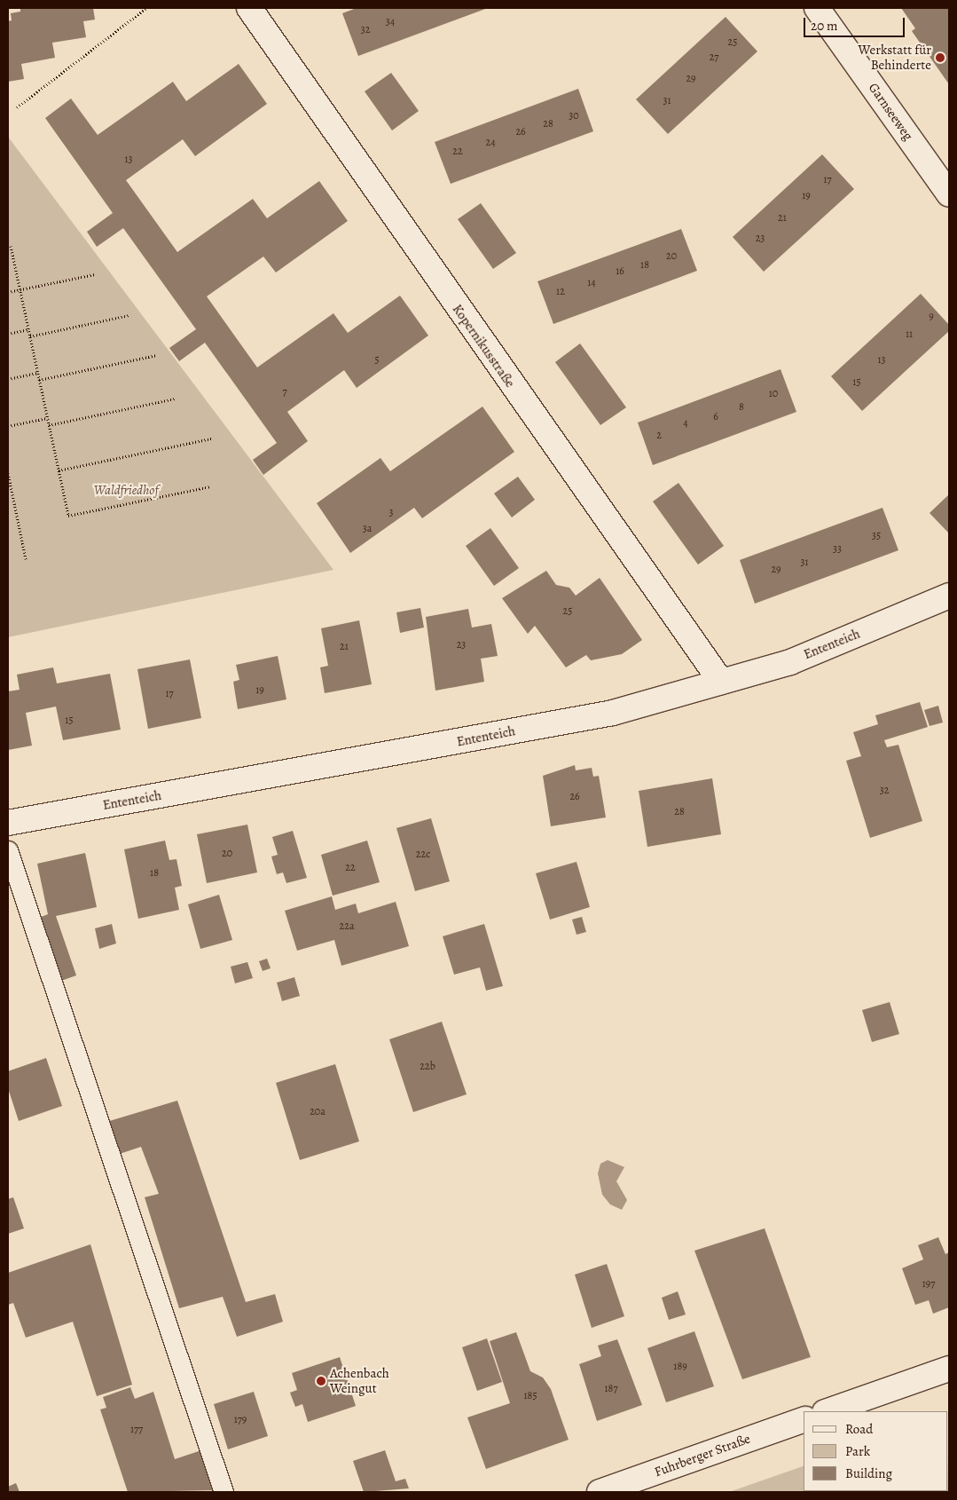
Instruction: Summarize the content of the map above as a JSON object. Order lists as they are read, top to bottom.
{
  "streets": {
    "street": [
      "Garnseeweg",
      "Kopernikusstraße",
      "Ententeich",
      "Fuhrberger Straße"
    ]
  },
  "crossings": [
    ["Kopernikusstraße", "Ententeich"]
  ],
  "parks": ["Waldfriedhof"],
  "places": ["Werkstatt für Behinderte", "Achenbach Weingut"],
  "house_numbers": [
    "34",
    "32",
    "25",
    "27",
    "29",
    "31",
    "30",
    "28",
    "26",
    "24",
    "22",
    "13",
    "17",
    "19",
    "21",
    "23",
    "20",
    "18",
    "16",
    "14",
    "12",
    "9",
    "11",
    "5",
    "13",
    "15",
    "7",
    "10",
    "8",
    "6",
    "4",
    "2",
    "3",
    "3a",
    "35",
    "33",
    "31",
    "29",
    "25",
    "23",
    "21",
    "19",
    "17",
    "15",
    "32",
    "26",
    "28",
    "20",
    "22c",
    "22",
    "18",
    "22a",
    "22b",
    "20a",
    "197",
    "189",
    "187",
    "185",
    "179",
    "177"
  ],
  "legend": ["Road", "Park", "Building"],
  "scale_bar": "20 m"
}
